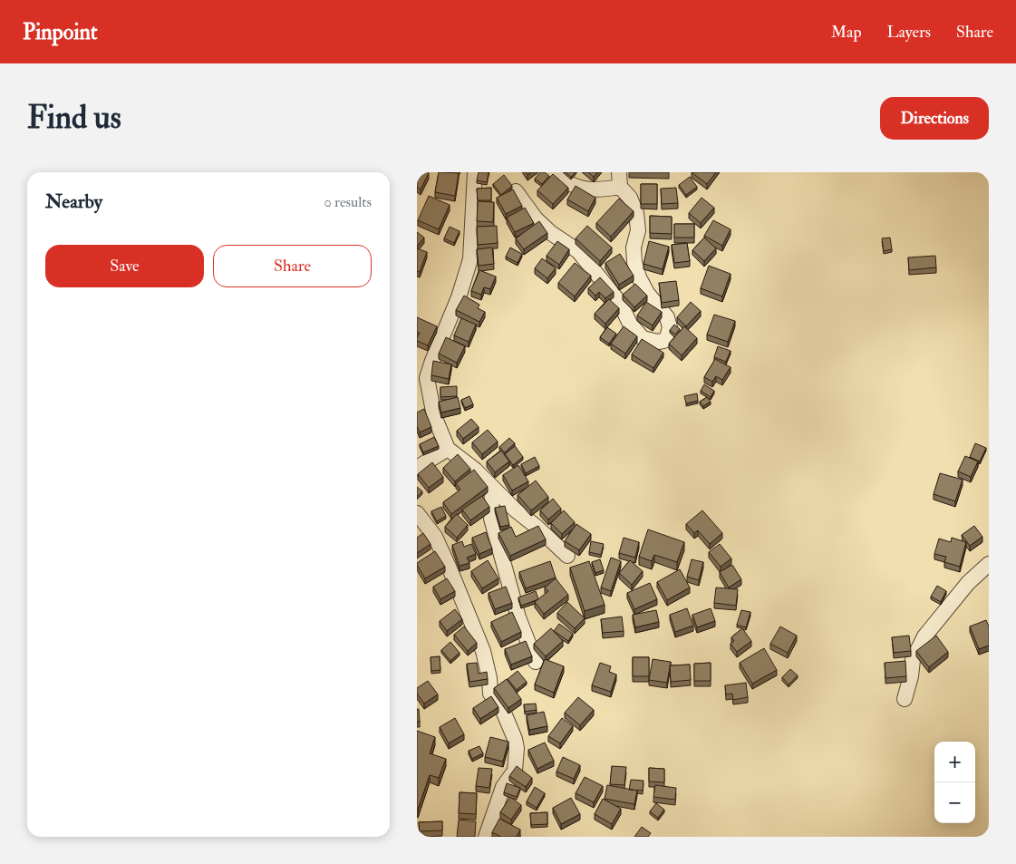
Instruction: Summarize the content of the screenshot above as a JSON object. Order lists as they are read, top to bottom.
{
  "page": {
    "header": "Pinpoint",
    "nav": ["Map", "Layers", "Share"],
    "buttons": [
      "Directions",
      ["Save", "Share"]
    ],
    "title": "Find us",
    "heading": ["Nearby", "0 results"],
    "map_buttons": ["+", "−"]
  }
}
